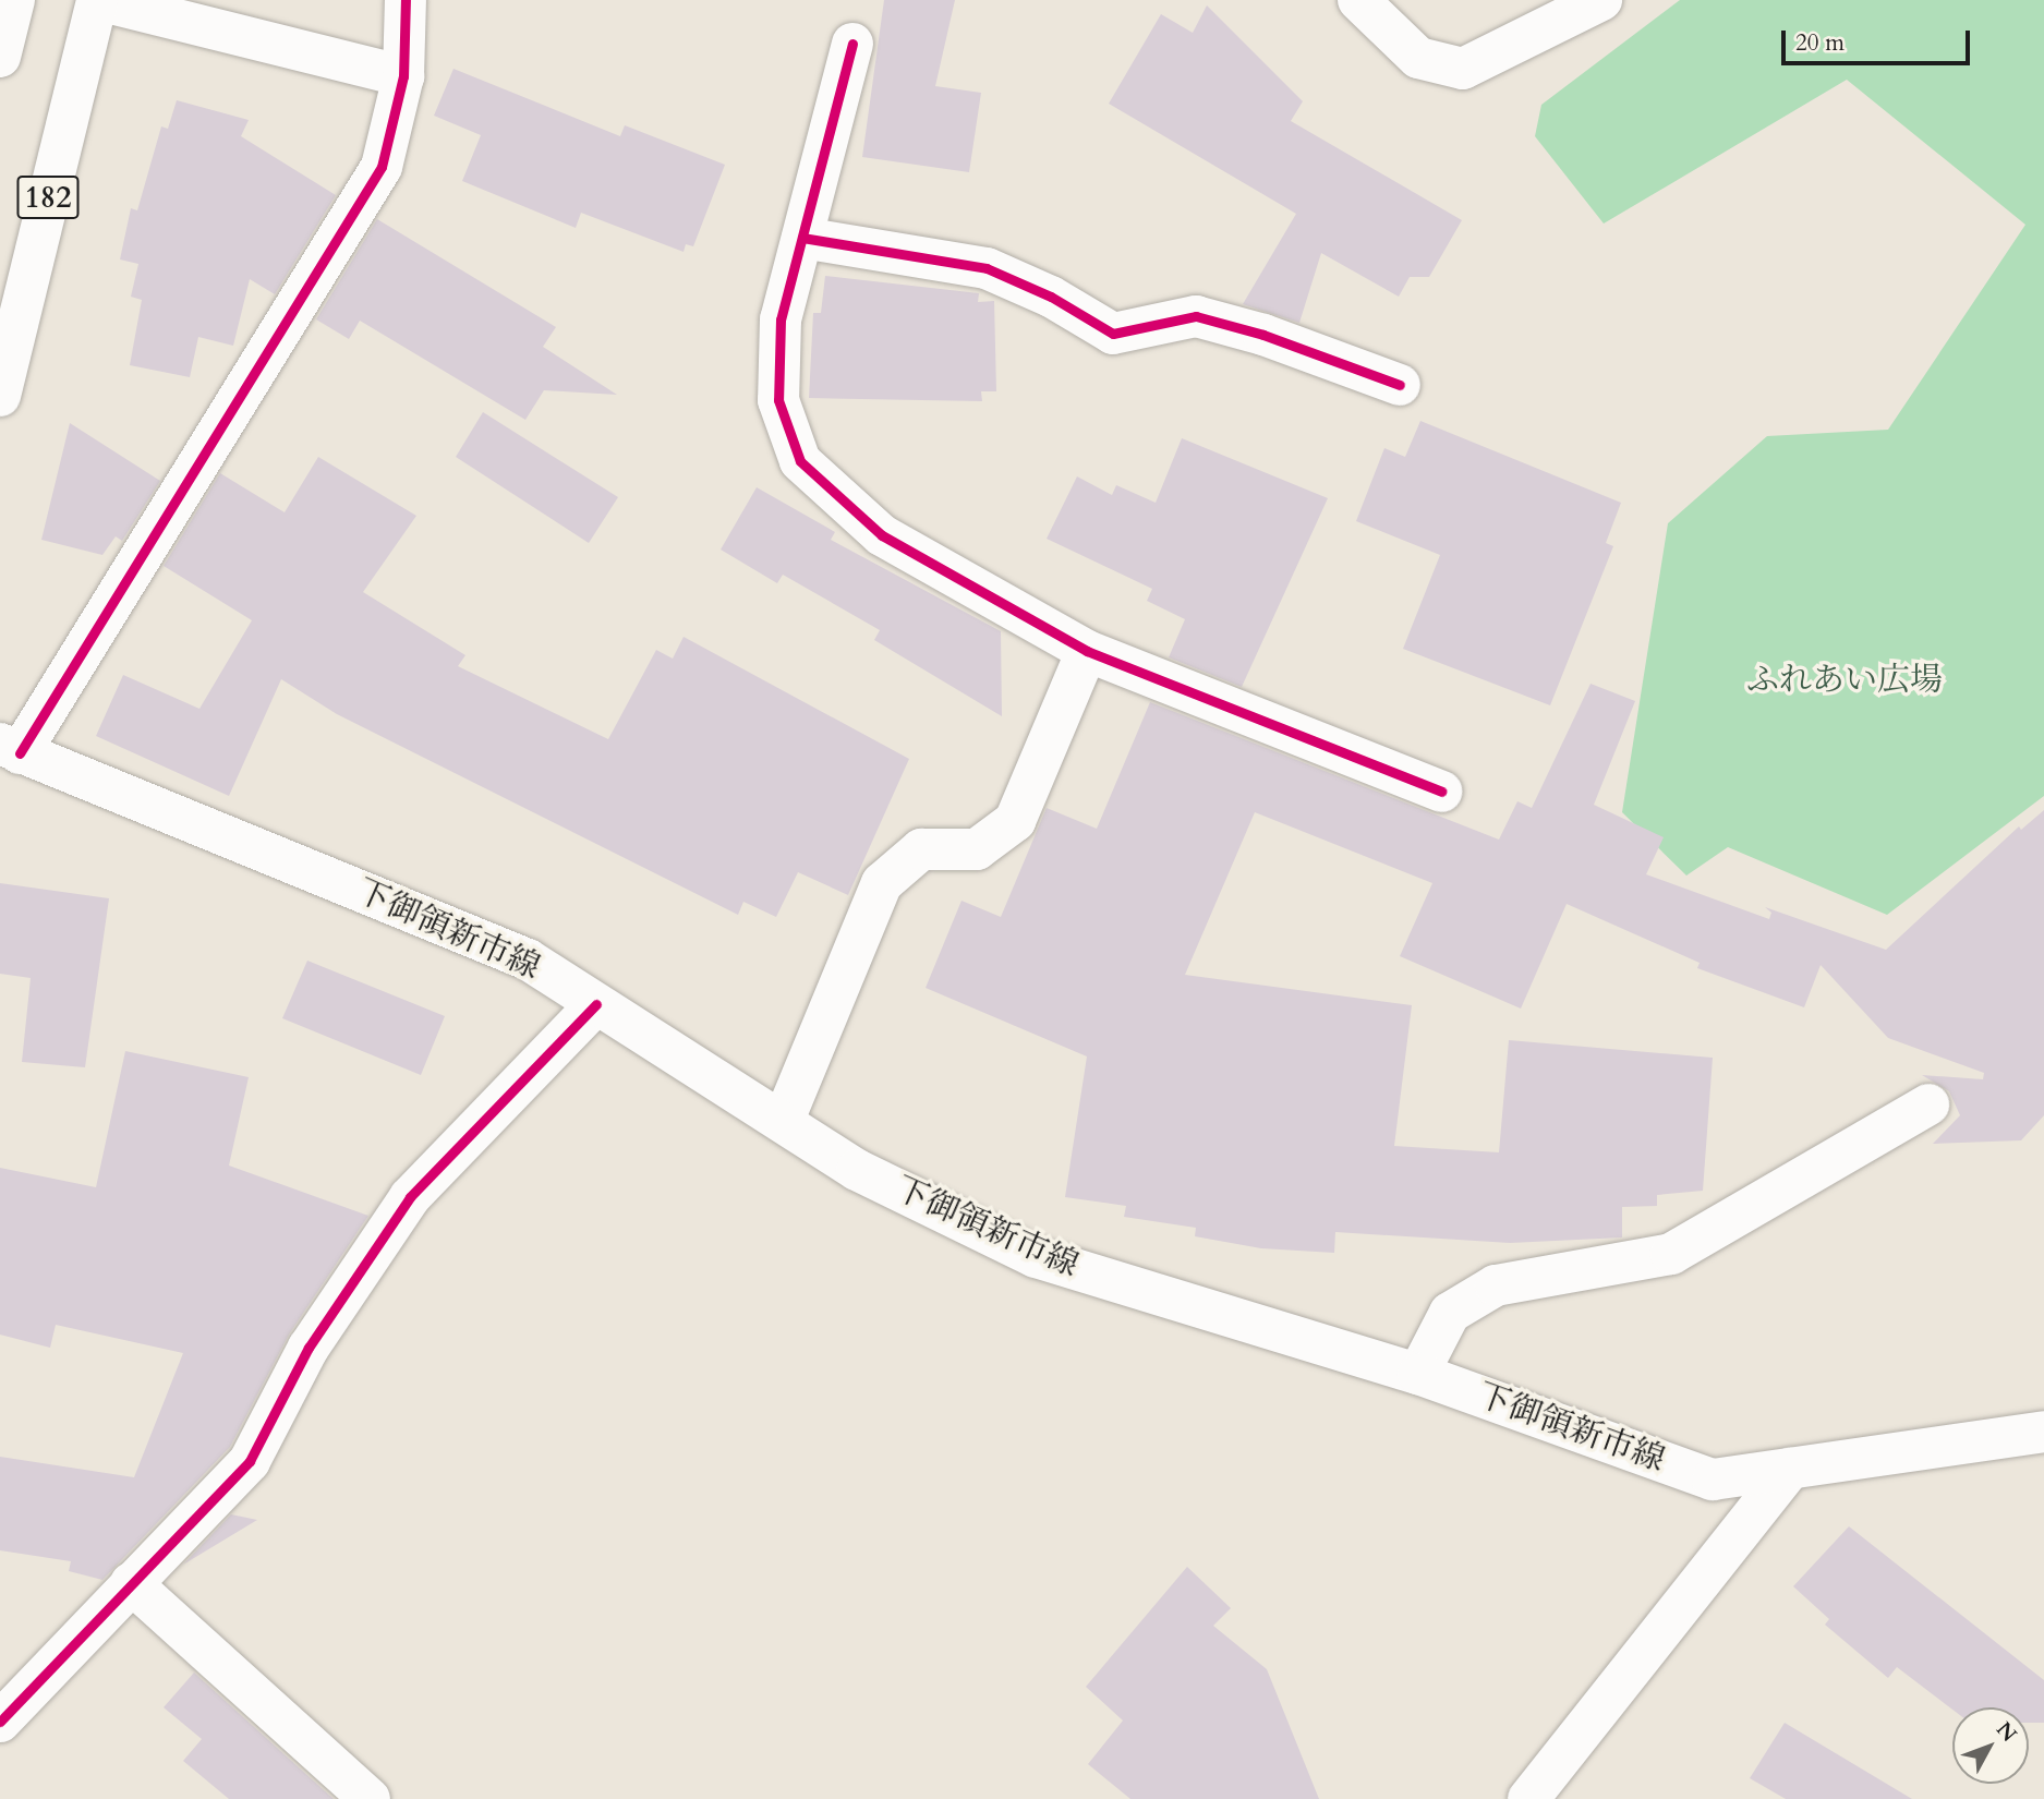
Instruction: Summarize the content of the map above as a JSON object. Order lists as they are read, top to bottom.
{
  "streets": {
    "main road": ["182", "下御領新市線"]
  },
  "parks": ["ふれあい広場"],
  "scale_bar": "20 m",
  "north": "top right"
}
